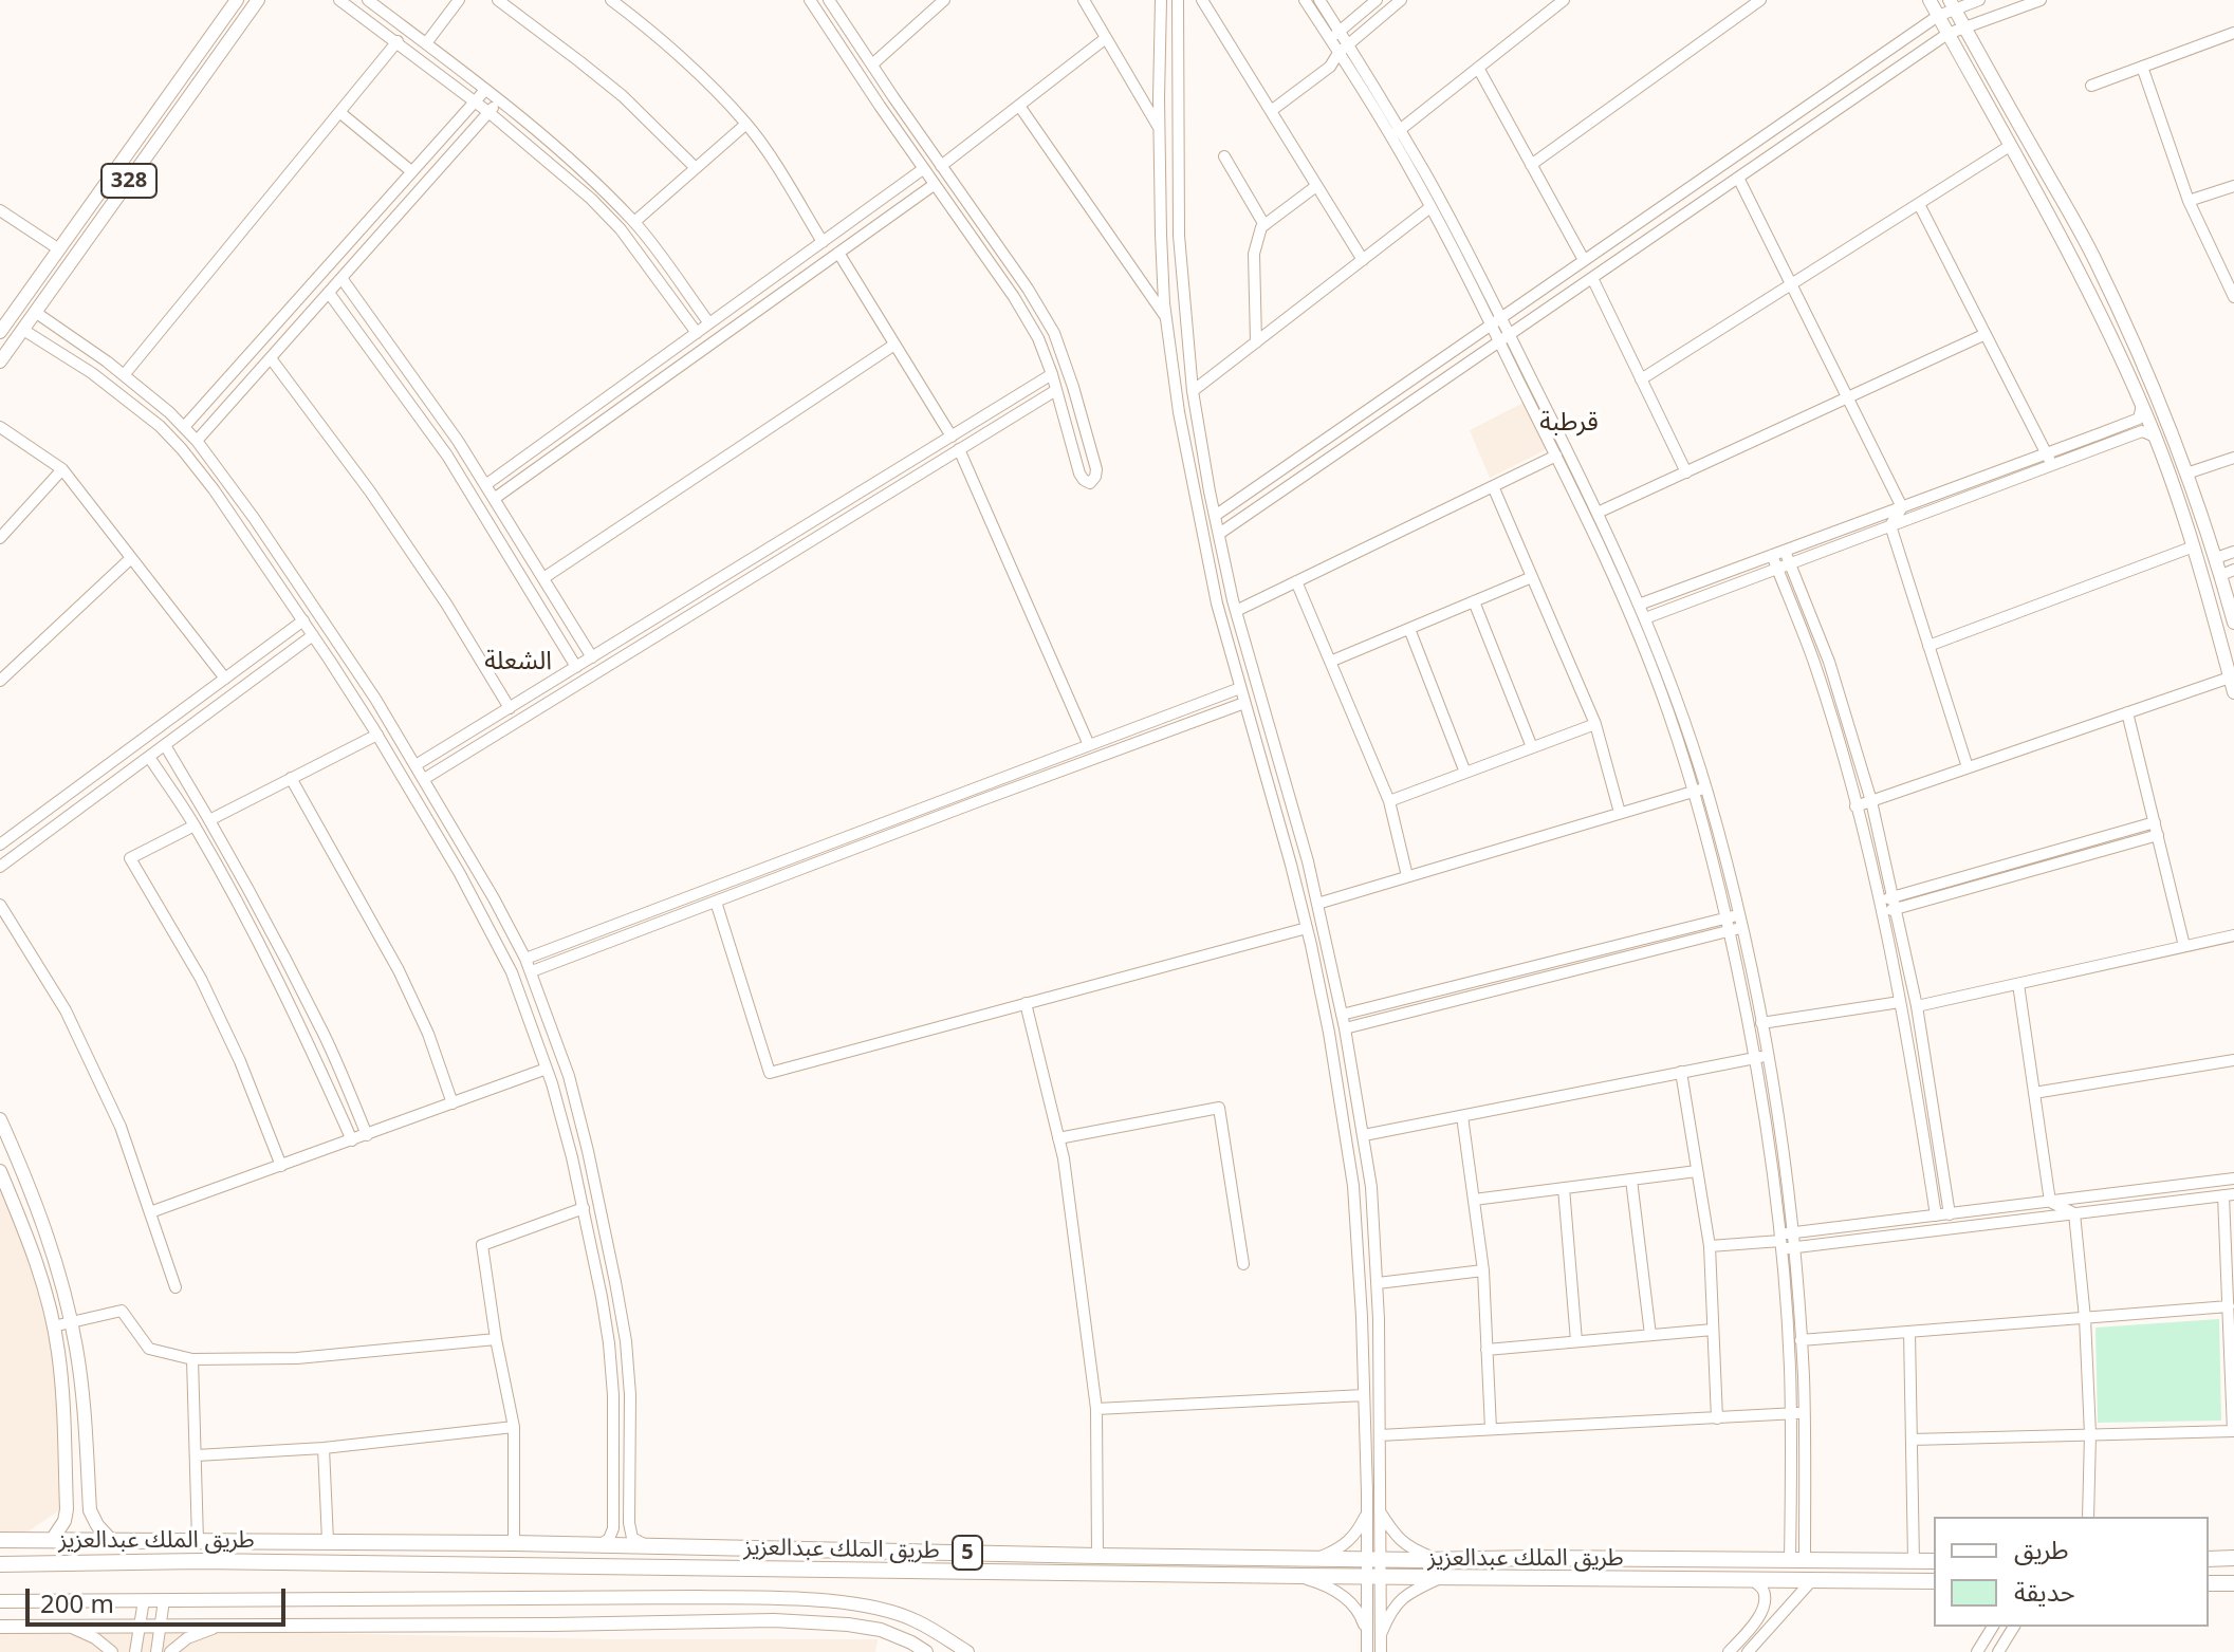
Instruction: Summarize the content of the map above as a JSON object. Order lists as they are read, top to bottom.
{
  "streets": {
    "highway": ["طريق الملك عبدالعزيز", "5"],
    "main road": ["328"]
  },
  "districts": ["قرطبة", "الشعلة"],
  "legend": ["طريق", "حديقة"],
  "scale_bar": "200 m"
}
